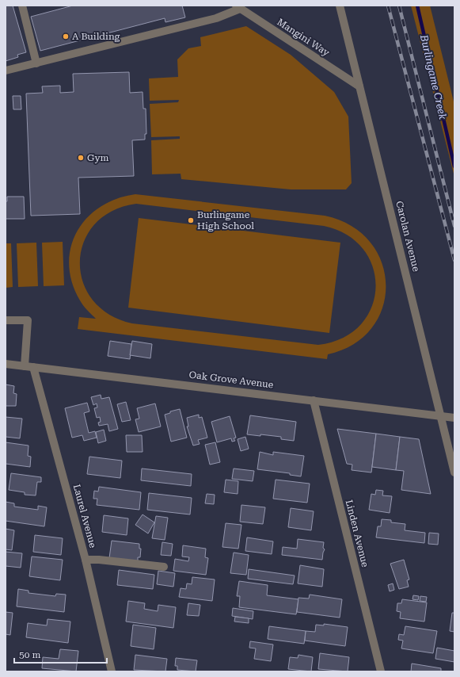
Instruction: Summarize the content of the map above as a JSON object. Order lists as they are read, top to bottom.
{
  "streets": {
    "street": [
      "Mangini Way",
      "Carolan Avenue",
      "Oak Grove Avenue",
      "Laurel Avenue",
      "Linden Avenue"
    ]
  },
  "crossings": [
    ["Mangini Way", "Carolan Avenue"],
    ["Carolan Avenue", "Oak Grove Avenue"],
    ["Oak Grove Avenue", "Laurel Avenue"],
    ["Oak Grove Avenue", "Linden Avenue"]
  ],
  "water": ["Burlingame Creek"],
  "places": ["A Building", "Gym", "Burlingame High School"],
  "scale_bar": "50 m"
}
